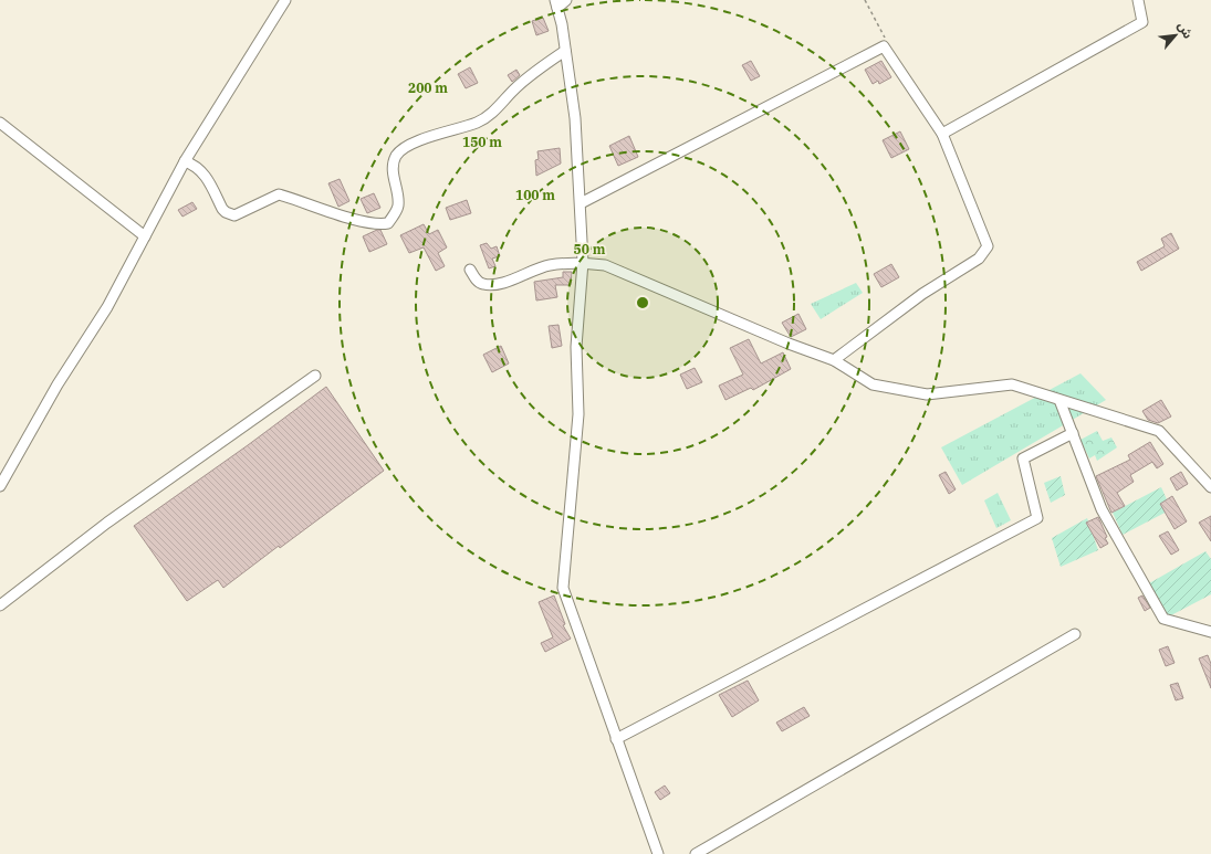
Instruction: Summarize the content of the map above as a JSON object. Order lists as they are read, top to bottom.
{
  "north": "top right",
  "rings": [
    "200 m",
    "150 m",
    "100 m",
    "50 m"
  ]
}
